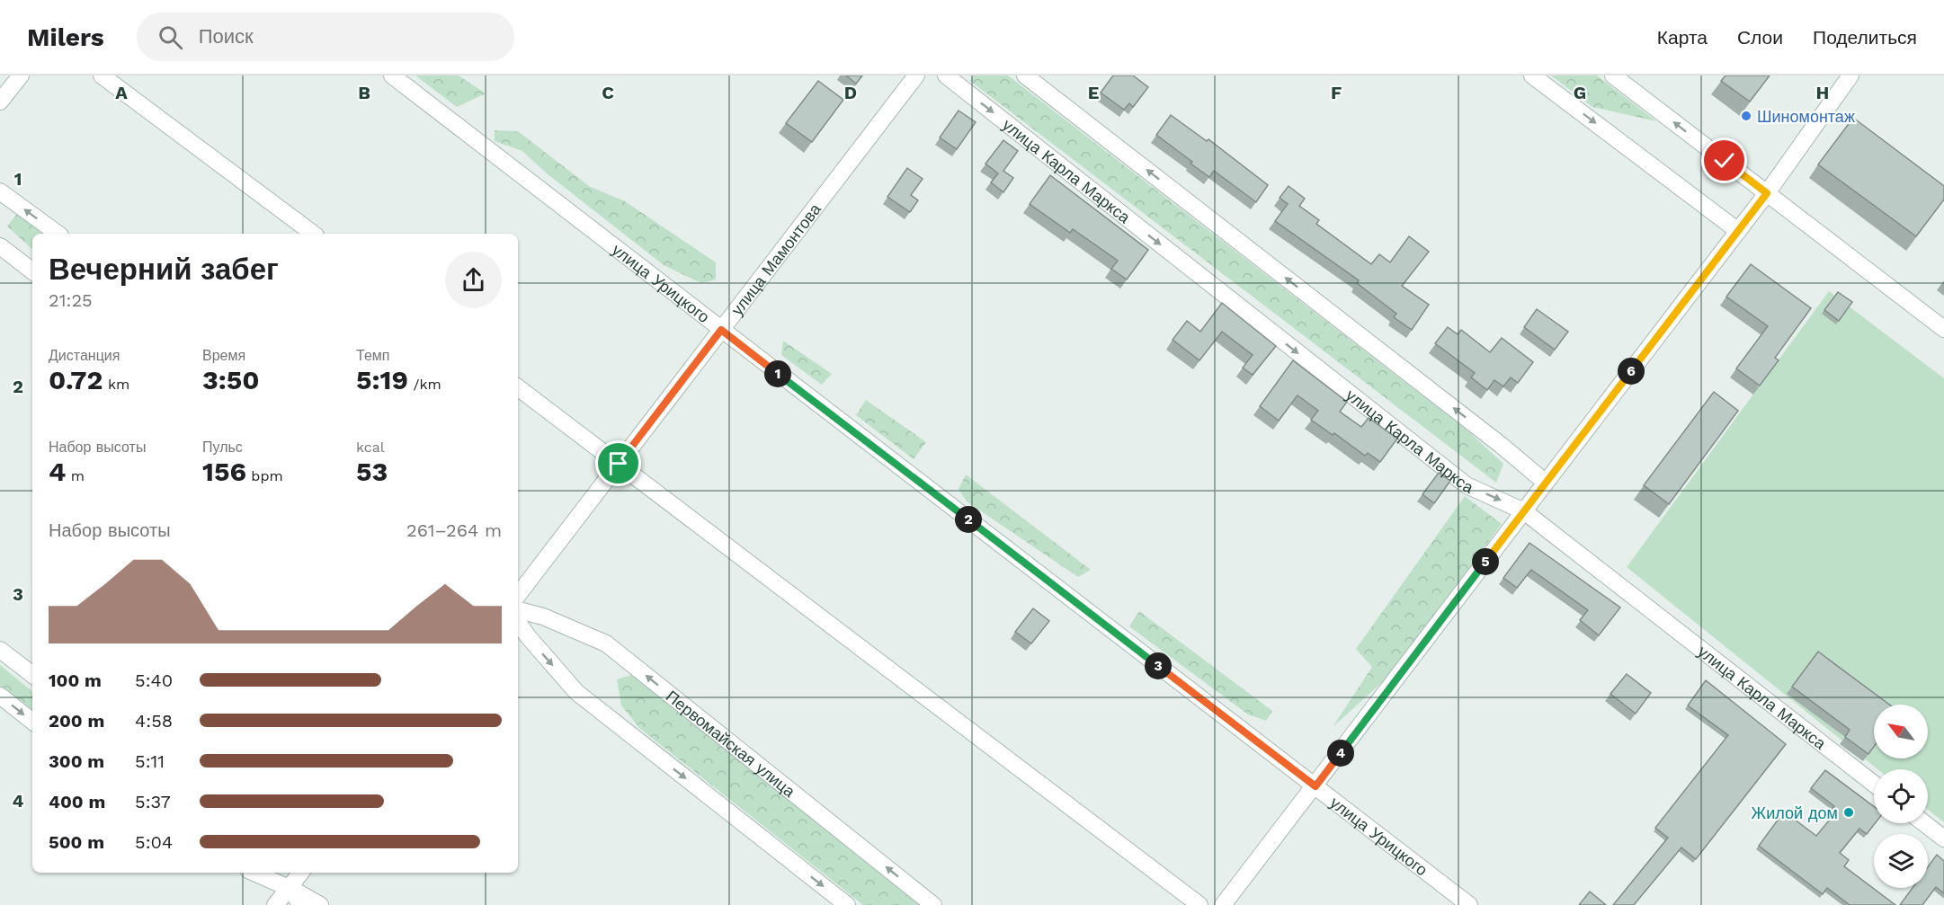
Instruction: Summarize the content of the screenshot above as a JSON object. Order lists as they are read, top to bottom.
{
  "streets": {
    "street": [
      "улица Карла Маркса",
      "улица Мамонтова",
      "улица Урицкого",
      "Первомайская улица"
    ]
  },
  "crossings": [
    ["улица Мамонтова", "улица Урицкого"]
  ],
  "places": ["Шиномонтаж", "Жилой дом"],
  "north": "top left",
  "page": {
    "header": "Milers",
    "search": "Поиск",
    "nav": ["Карта", "Слои", "Поделиться"],
    "heading": ["Вечерний забег", "21:25"],
    "stats": [
      ["Дистанция", "0.72 km"],
      ["Время", "3:50"],
      ["Темп", "5:19 /km"],
      ["Набор высоты", "4 m"],
      ["Пульс", "156 bpm"],
      ["kcal", "53"]
    ],
    "pins": [
      "6",
      "1",
      "2",
      "5",
      "3",
      "4"
    ],
    "chart": ["Набор высоты", "261–264 m"],
    "list": [
      {
        "name": "100 m",
        "note": "5:40"
      },
      {
        "name": "200 m",
        "note": "4:58"
      },
      {
        "name": "300 m",
        "note": "5:11"
      },
      {
        "name": "400 m",
        "note": "5:37"
      },
      {
        "name": "500 m",
        "note": "5:04"
      }
    ]
  },
  "grid": {
    "columns": [
      "A",
      "B",
      "C",
      "D",
      "E",
      "F",
      "G",
      "H"
    ],
    "rows": [
      "1",
      "2",
      "3",
      "4"
    ]
  }
}
